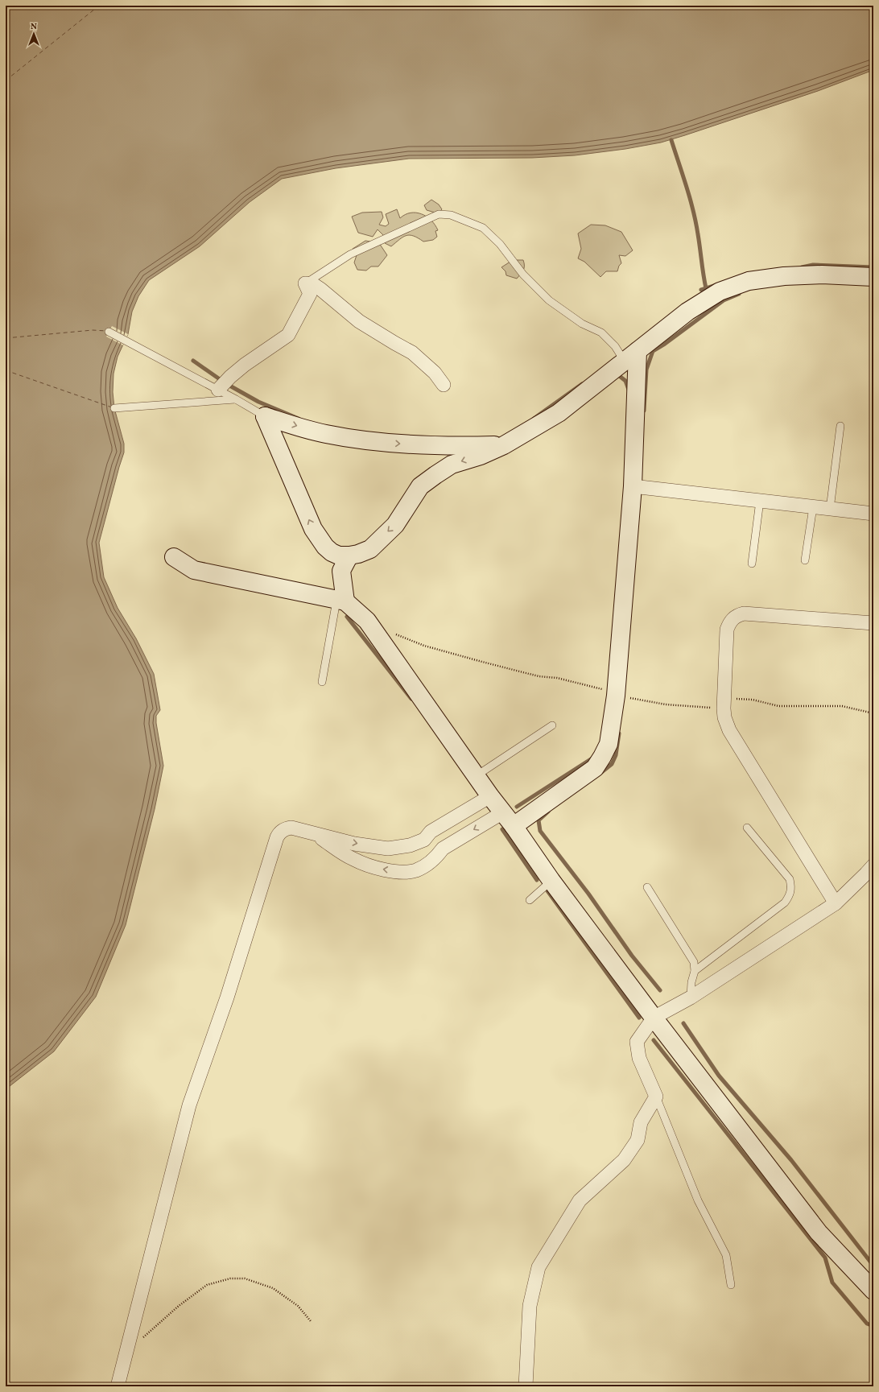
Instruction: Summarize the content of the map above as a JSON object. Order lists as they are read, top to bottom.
{
  "north": "top"
}
